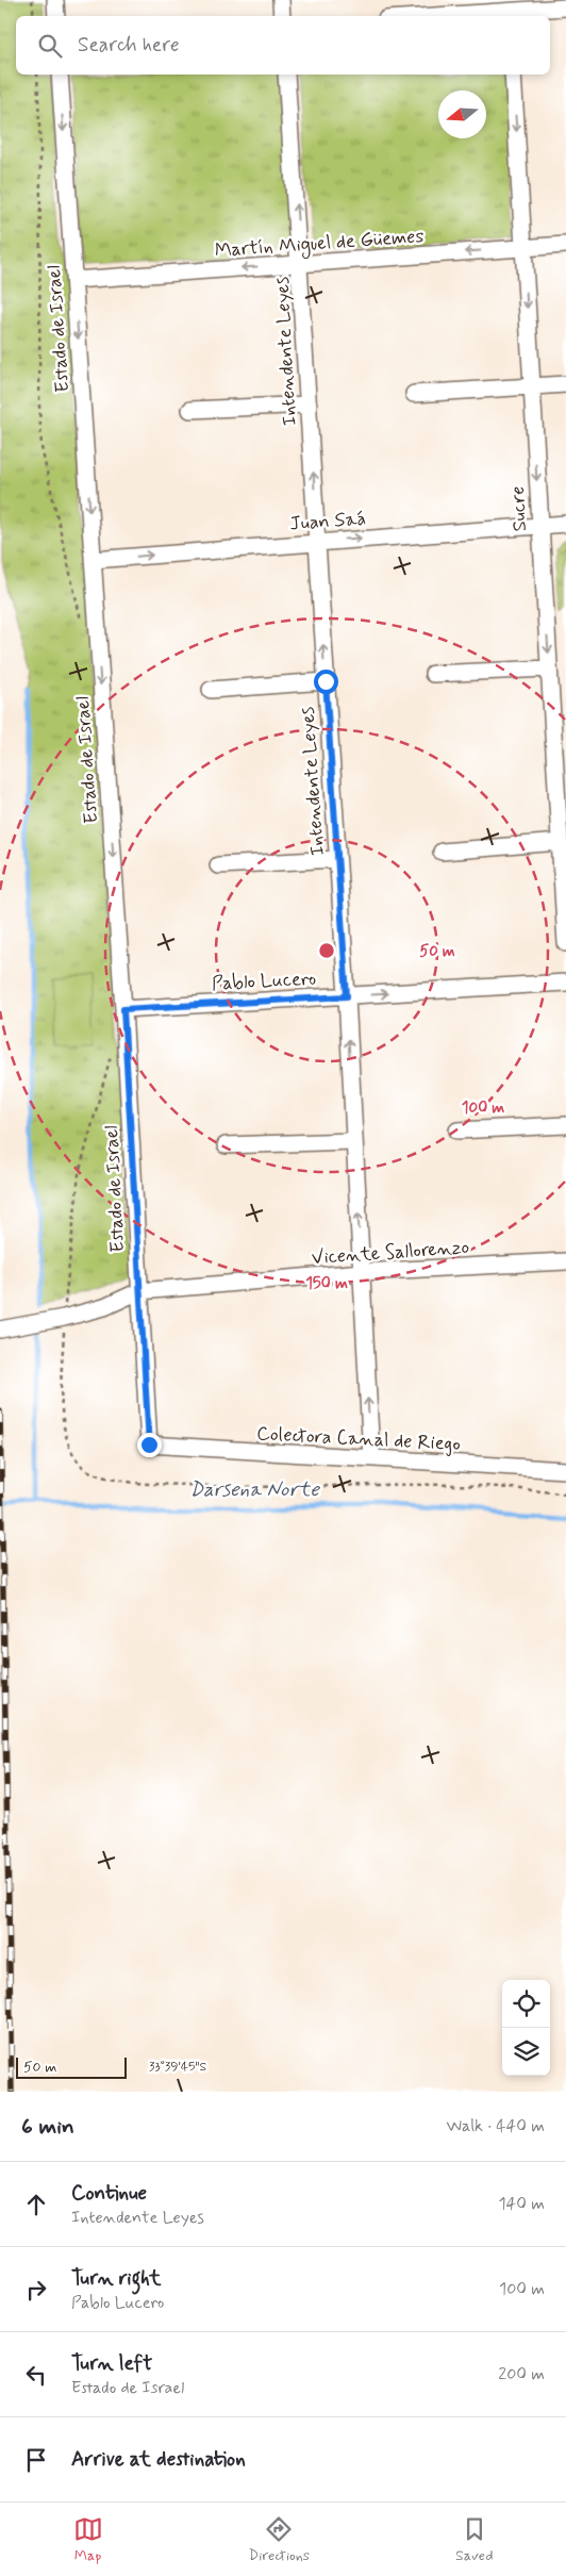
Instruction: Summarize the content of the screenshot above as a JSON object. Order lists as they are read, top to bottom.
{
  "streets": {
    "street": [
      "Martín Miguel de Güemes",
      "Estado de Israel",
      "Intendente Leyes",
      "Sucre",
      "Juan Saá",
      "Pablo Lucero",
      "Vicente Sallorenzo",
      "Colectora Canal de Riego"
    ]
  },
  "crossings": [
    ["Martín Miguel de Güemes", "Estado de Israel"],
    ["Martín Miguel de Güemes", "Intendente Leyes"],
    ["Martín Miguel de Güemes", "Sucre"],
    ["Estado de Israel", "Juan Saá"],
    ["Estado de Israel", "Pablo Lucero"],
    ["Estado de Israel", "Vicente Sallorenzo"],
    ["Estado de Israel", "Colectora Canal de Riego"],
    ["Intendente Leyes", "Juan Saá"],
    ["Intendente Leyes", "Pablo Lucero"],
    ["Intendente Leyes", "Vicente Sallorenzo"],
    ["Intendente Leyes", "Colectora Canal de Riego"],
    ["Sucre", "Juan Saá"]
  ],
  "one_way": ["Estado de Israel", "Intendente Leyes", "Sucre"],
  "water": ["Darsena Norte"],
  "scale_bar": "50 m",
  "north": "left",
  "page": {
    "search": "Search here",
    "scale": "50 m",
    "heading": ["6 min", "Walk · 440 m"],
    "list": [
      ["Continue", "Intendente Leyes", "140 m"],
      ["Turn right", "Pablo Lucero", "100 m"],
      ["Turn left", "Estado de Israel", "200 m"],
      "Arrive at destination"
    ],
    "nav": ["Map", "Directions", "Saved"]
  },
  "coordinates": ["33°39'45\"S"],
  "rings": ["50 m", "100 m", "150 m"]
}
